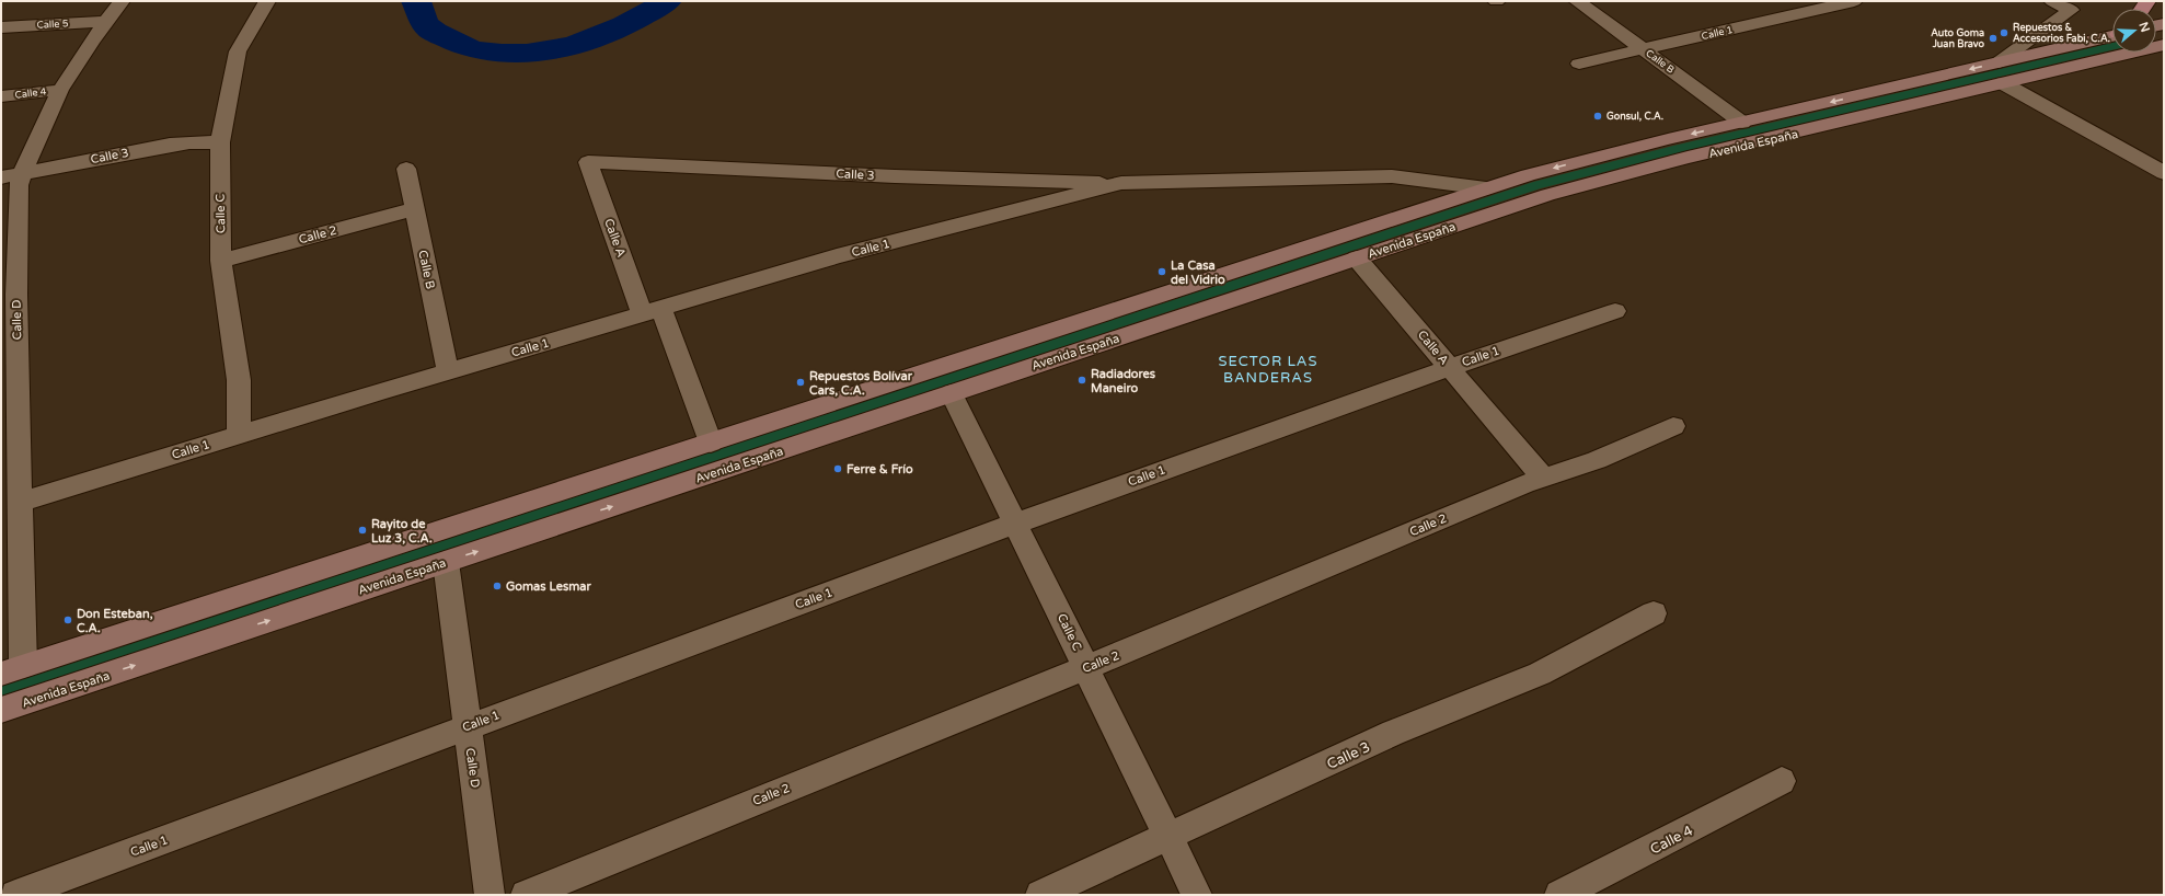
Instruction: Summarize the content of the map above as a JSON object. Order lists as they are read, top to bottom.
{
  "streets": {
    "main road": ["Avenida España"],
    "street": [
      "Calle 5",
      "Calle 1",
      "Calle B",
      "Calle 4",
      "Calle 3",
      "Calle C",
      "Calle 2",
      "Calle A",
      "Calle D"
    ]
  },
  "crossings": [
    ["Calle 5", "Calle D"],
    ["Calle 1", "Calle B"],
    ["Calle 1", "Avenida España"],
    ["Calle 1", "Calle 3"],
    ["Calle 1", "Calle C"],
    ["Calle 1", "Calle A"],
    ["Calle 1", "Calle D"],
    ["Calle B", "Avenida España"],
    ["Calle B", "Calle 2"],
    ["Calle 4", "Calle D"],
    ["Avenida España", "Calle C"],
    ["Avenida España", "Calle A"],
    ["Avenida España", "Calle D"],
    ["Calle 3", "Calle C"],
    ["Calle 3", "Calle A"],
    ["Calle 3", "Calle D"],
    ["Calle C", "Calle 2"],
    ["Calle 2", "Calle A"]
  ],
  "districts": ["SECTOR LAS BANDERAS"],
  "places": [
    "Repuestos & Accesorios Fabi, C.A.",
    "Auto Goma Juan Bravo",
    "Gonsul, C.A.",
    "La Casa del Vidrio",
    "Radiadores Maneiro",
    "Repuestos Bolívar Cars, C.A.",
    "Ferre & Frío",
    "Rayito de Luz 3, C.A.",
    "Gomas Lesmar",
    "Don Esteban, C.A."
  ],
  "north": "right"
}
